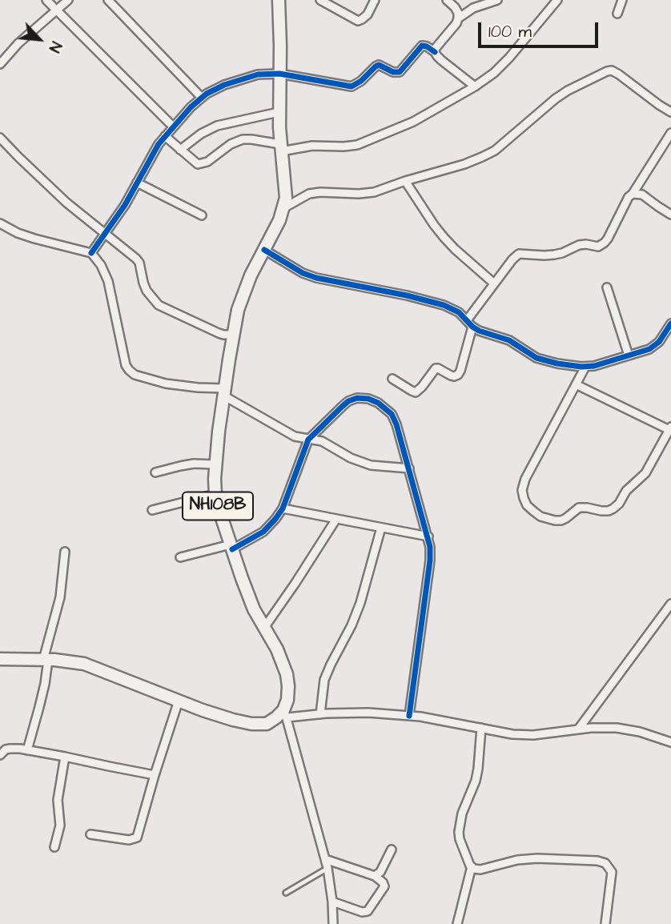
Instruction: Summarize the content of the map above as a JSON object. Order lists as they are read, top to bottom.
{
  "streets": {
    "highway": ["NH108B"]
  },
  "scale_bar": "100 m",
  "north": "bottom right"
}
